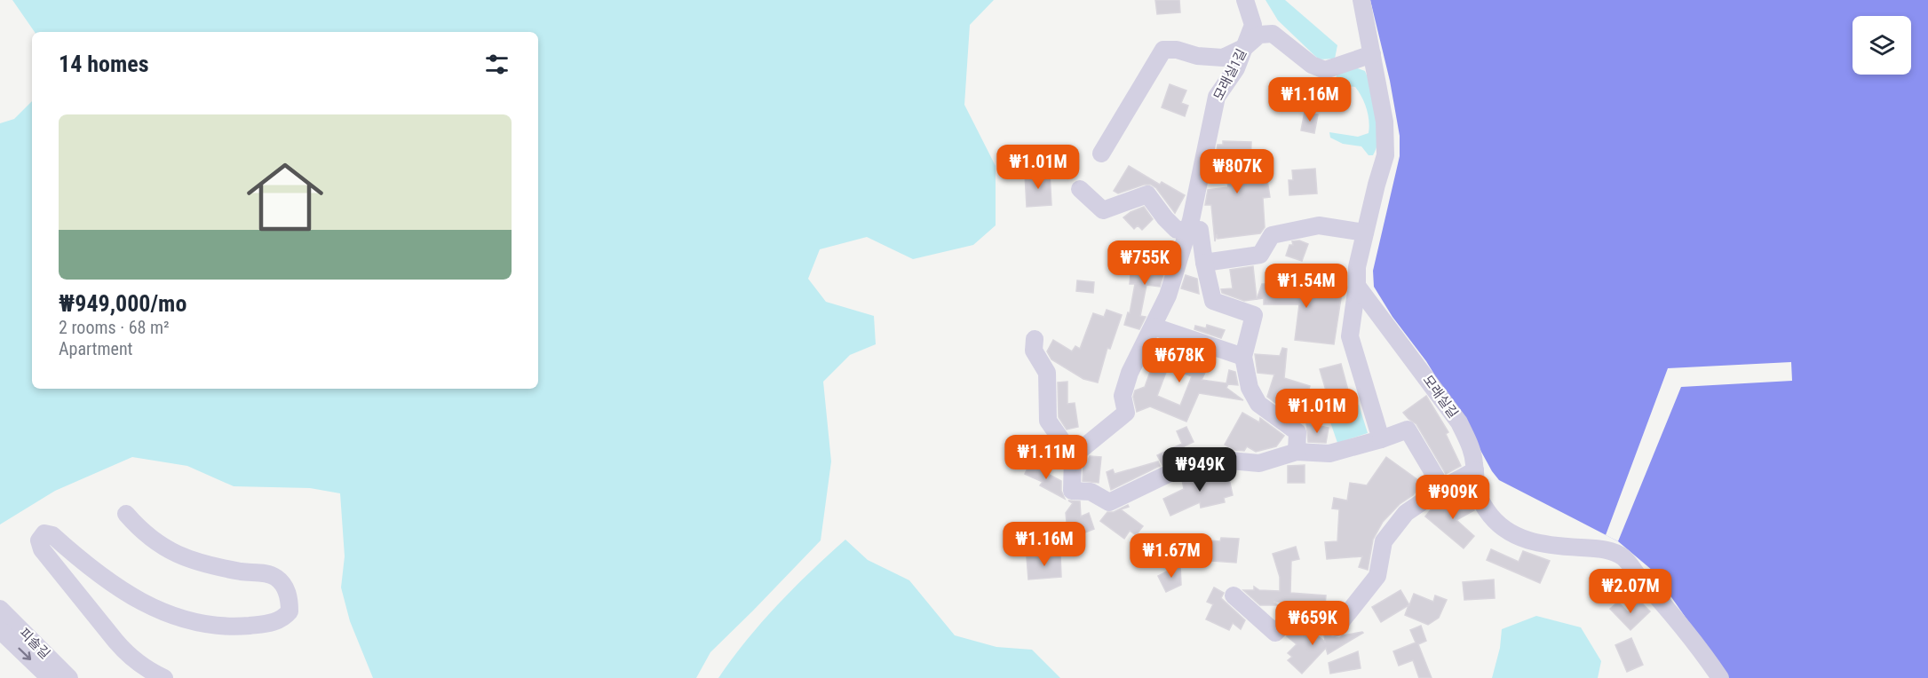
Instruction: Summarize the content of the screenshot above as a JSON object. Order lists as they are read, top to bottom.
{
  "streets": {
    "street": ["모래실1길", "모래실길", "피솔길"]
  },
  "page": {
    "heading": "14 homes",
    "price": [
      "₩1.16M",
      "₩1.01M",
      "₩807K",
      "₩755K",
      "₩1.54M",
      "₩678K",
      "₩1.01M",
      "₩1.11M",
      "₩949K",
      "₩909K",
      "₩1.16M",
      "₩1.67M",
      "₩2.07M",
      "₩659K"
    ],
    "list": [
      {
        "name": "₩949,000/mo",
        "note": "2 rooms · 68 m² · Apartment"
      }
    ]
  }
}
